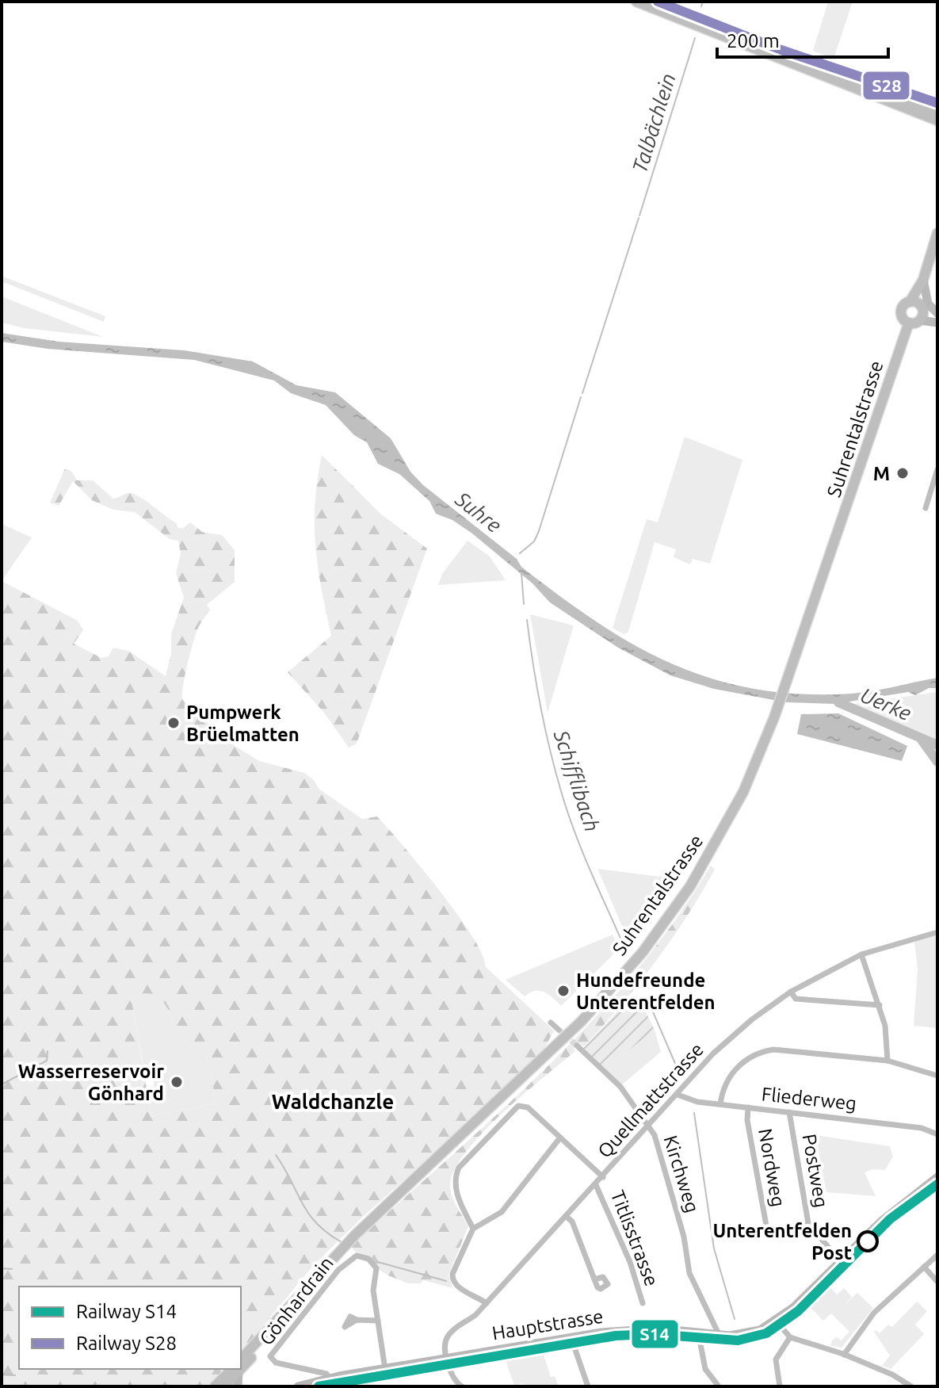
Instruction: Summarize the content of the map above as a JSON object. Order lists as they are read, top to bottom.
{
  "streets": {
    "main road": ["Suhrentalstrasse", "Hauptstrasse"],
    "street": [
      "Fliederweg",
      "Quellmattstrasse",
      "Nordweg",
      "Postweg",
      "Kirchweg",
      "Titlisstrasse",
      "Gönhardrain"
    ]
  },
  "crossings": [
    ["Fliederweg", "Quellmattstrasse"],
    ["Fliederweg", "Nordweg"],
    ["Fliederweg", "Postweg"],
    ["Quellmattstrasse", "Kirchweg"],
    ["Quellmattstrasse", "Titlisstrasse"],
    ["Quellmattstrasse", "Hauptstrasse"],
    ["Nordweg", "Postweg"],
    ["Postweg", "Hauptstrasse"],
    ["Kirchweg", "Hauptstrasse"],
    ["Gönhardrain", "Hauptstrasse"]
  ],
  "districts": ["Waldchanzle"],
  "water": [
    "Talbächlein",
    "Suhre",
    "Uerke",
    "Schifflibach"
  ],
  "places": [
    "M",
    "Pumpwerk Brüelmatten",
    "Hundefreunde Unterentfelden",
    "Wasserreservoir Gönhard",
    "Unterentfelden Post"
  ],
  "lines": ["rail line S28", "rail line S14"],
  "legend": ["Railway S14", "Railway S28"],
  "scale_bar": "200 m"
}
